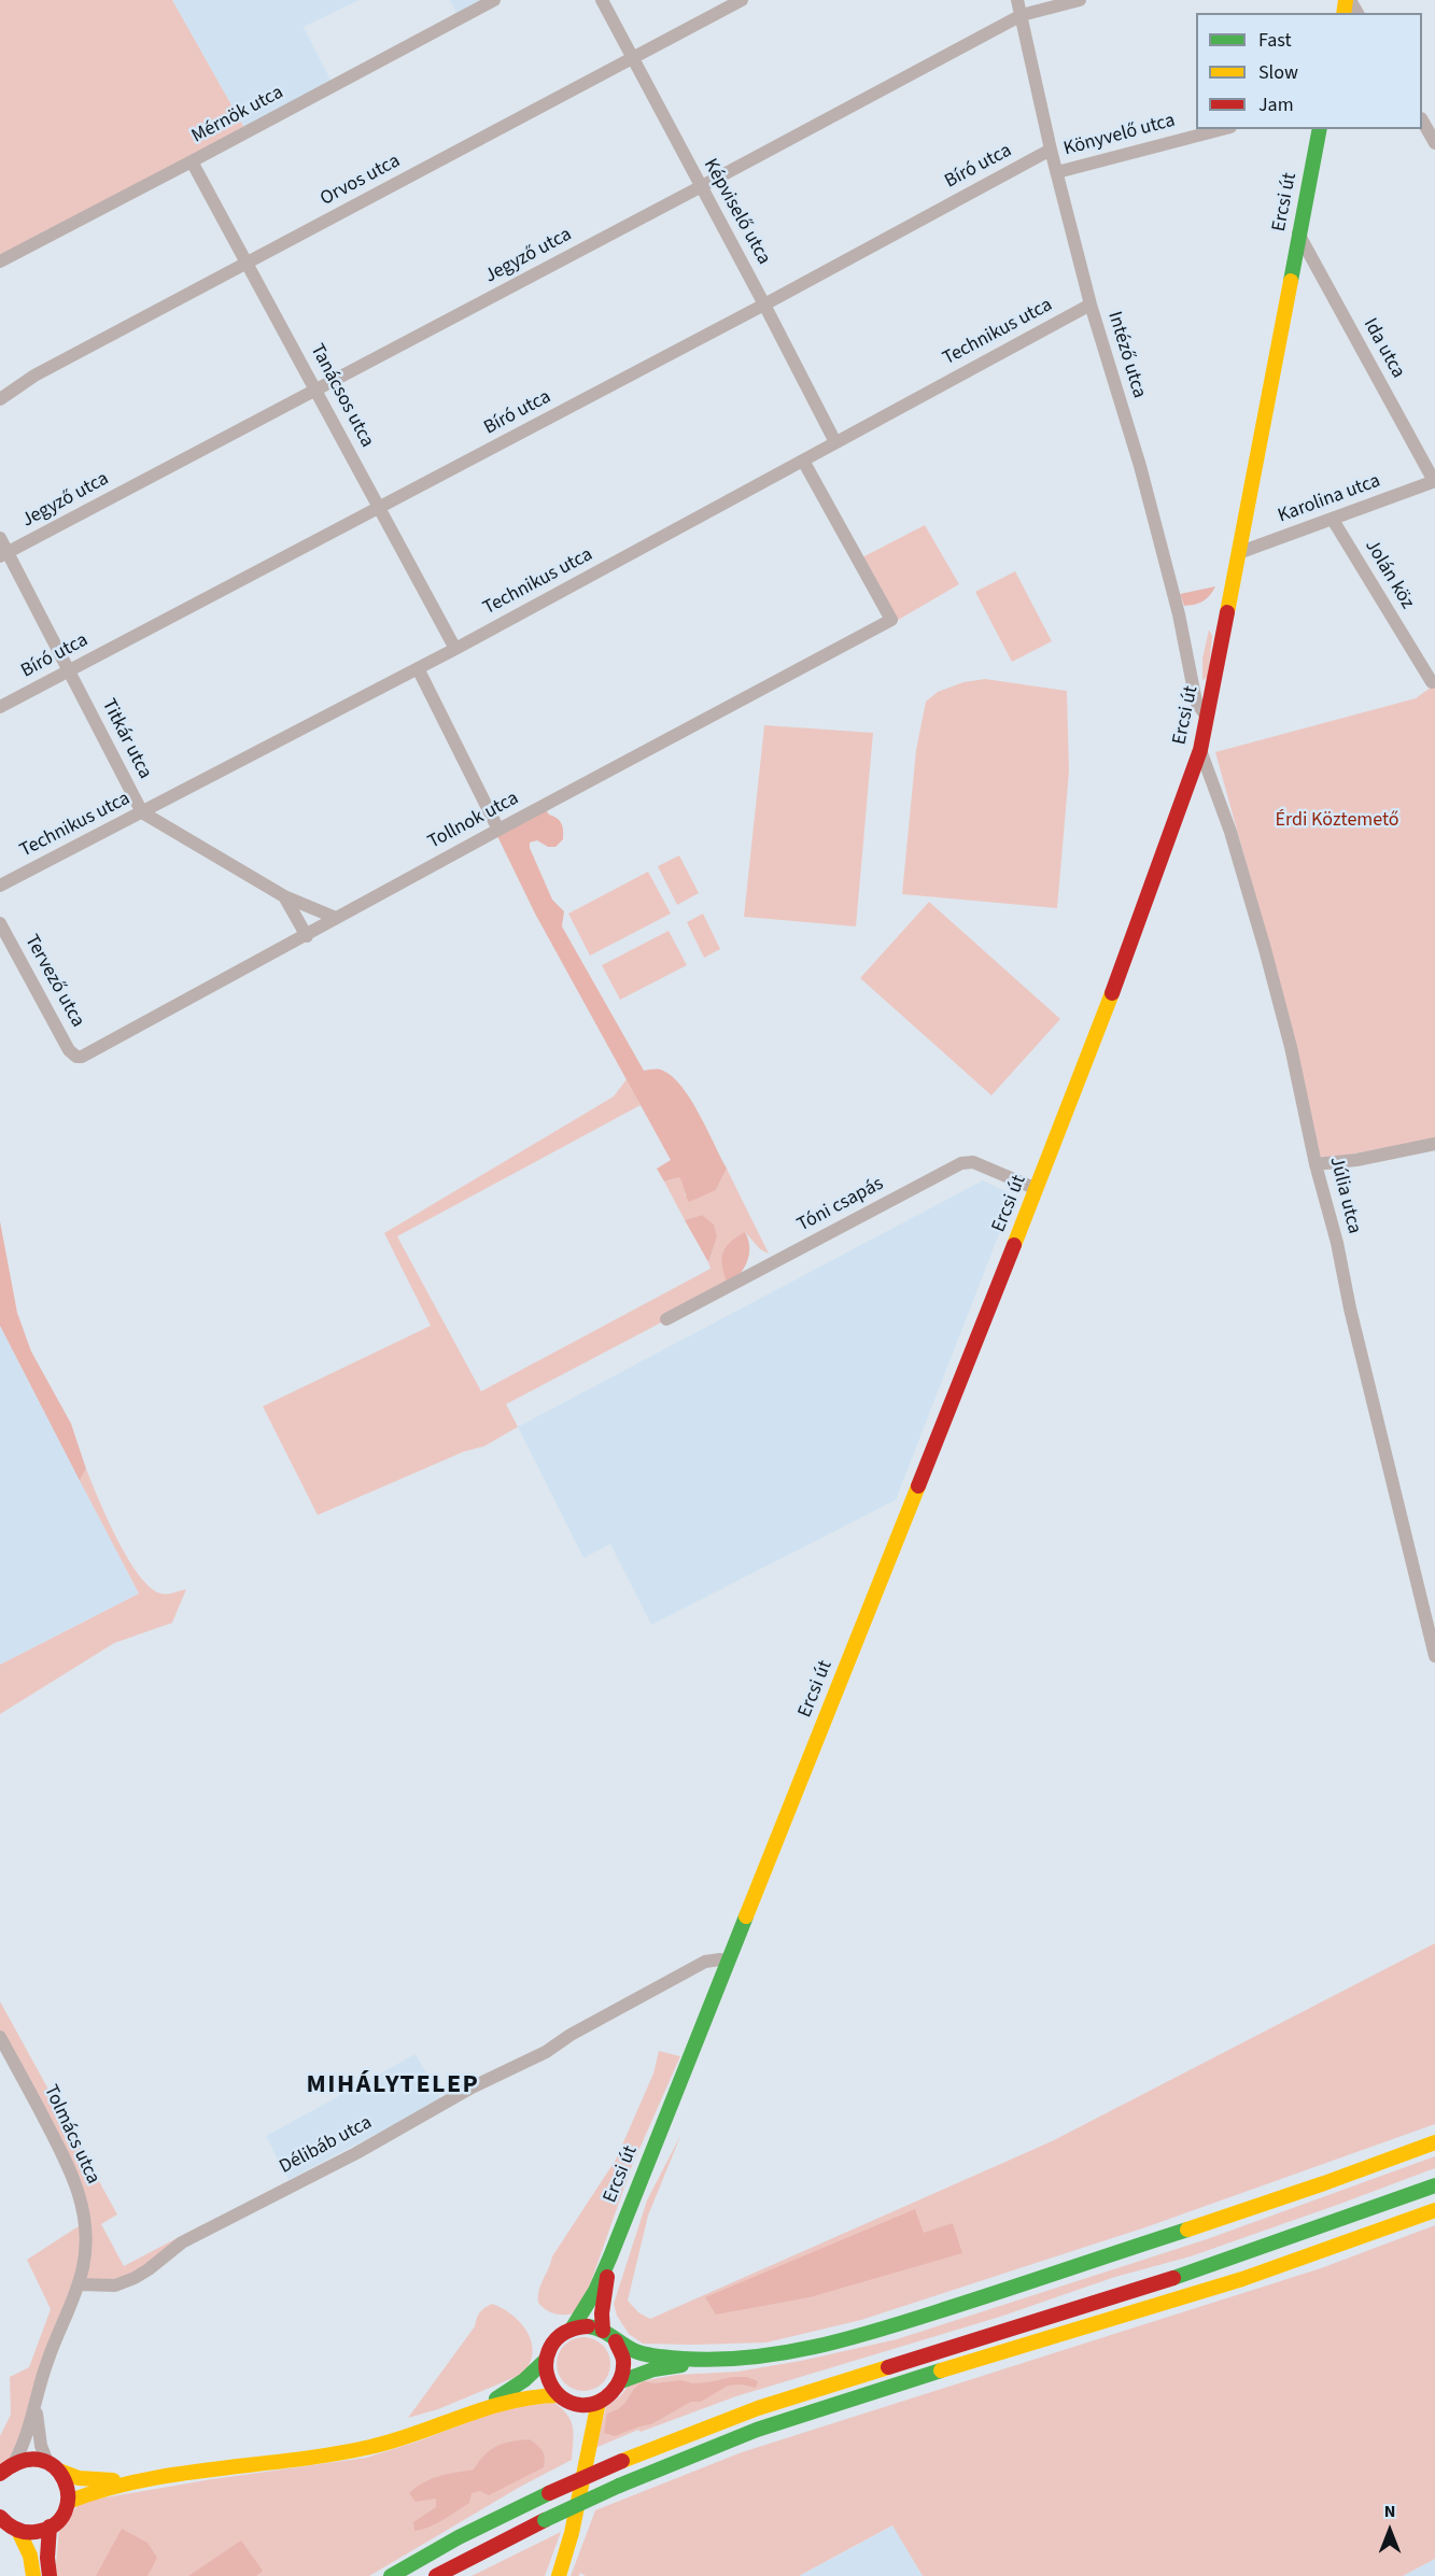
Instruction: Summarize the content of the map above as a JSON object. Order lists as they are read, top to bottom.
{
  "streets": {
    "main road": ["Ercsi út"],
    "street": [
      "Mérnök utca",
      "Könyvelő utca",
      "Bíró utca",
      "Orvos utca",
      "Képviselő utca",
      "Jegyző utca",
      "Technikus utca",
      "Ida utca",
      "Intéző utca",
      "Tanácsos utca",
      "Karolina utca",
      "Jolán köz",
      "Titkár utca",
      "Tollnok utca",
      "Tervező utca",
      "Júlia utca",
      "Tóni csapás",
      "Tolmács utca",
      "Délibáb utca"
    ]
  },
  "crossings": [
    ["Mérnök utca", "Tanácsos utca"],
    ["Könyvelő utca", "Intéző utca"],
    ["Bíró utca", "Képviselő utca"],
    ["Bíró utca", "Intéző utca"],
    ["Bíró utca", "Tanácsos utca"],
    ["Bíró utca", "Titkár utca"],
    ["Orvos utca", "Képviselő utca"],
    ["Orvos utca", "Tanácsos utca"],
    ["Ercsi út", "Ida utca"],
    ["Ercsi út", "Intéző utca"],
    ["Ercsi út", "Karolina utca"],
    ["Ercsi út", "Júlia utca"],
    ["Ercsi út", "Tóni csapás"],
    ["Ercsi út", "Délibáb utca"],
    ["Képviselő utca", "Jegyző utca"],
    ["Képviselő utca", "Technikus utca"],
    ["Jegyző utca", "Intéző utca"],
    ["Jegyző utca", "Tanácsos utca"],
    ["Jegyző utca", "Titkár utca"],
    ["Technikus utca", "Intéző utca"],
    ["Technikus utca", "Tanácsos utca"],
    ["Technikus utca", "Titkár utca"],
    ["Technikus utca", "Tollnok utca"],
    ["Ida utca", "Karolina utca"],
    ["Karolina utca", "Jolán köz"],
    ["Tollnok utca", "Tervező utca"],
    ["Tolmács utca", "Délibáb utca"]
  ],
  "districts": ["MIHÁLYTELEP"],
  "parks": ["Érdi Köztemető"],
  "legend": ["Fast", "Slow", "Jam"],
  "north": "top"
}
